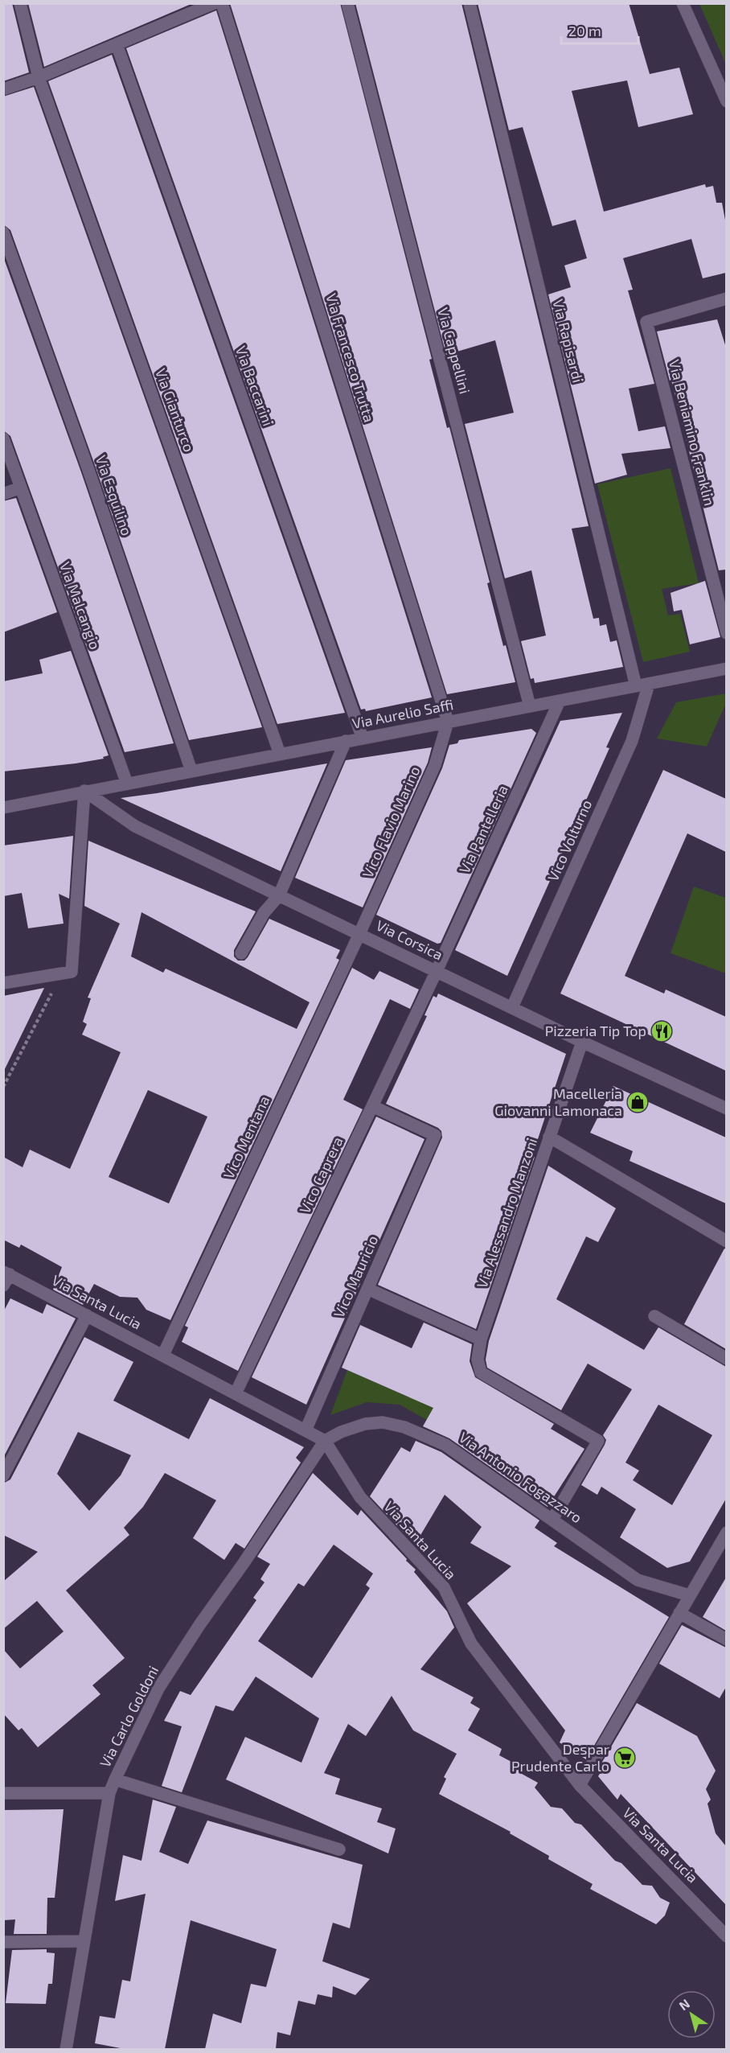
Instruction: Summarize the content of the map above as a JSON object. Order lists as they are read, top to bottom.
{
  "streets": {
    "street": [
      "Via Rapisardi",
      "Via Cappellini",
      "Via Francesco Trutta",
      "Via Baccarini",
      "Via Gianturco",
      "Via Beniamino Franklin",
      "Via Esquilino",
      "Via Malcangio",
      "Via Aurelio Saffi",
      "Vico Flavio Marino",
      "Via Pantelleria",
      "Vico Volturno",
      "Via Corsica",
      "Vico Mentana",
      "Vico Caprera",
      "Via Alessandro Manzoni",
      "Vico Mauricio",
      "Via Santa Lucia",
      "Via Antonio Fogazzaro",
      "Via Carlo Goldoni"
    ]
  },
  "crossings": [
    ["Via Rapisardi", "Via Aurelio Saffi"],
    ["Via Cappellini", "Via Aurelio Saffi"],
    ["Via Francesco Trutta", "Via Aurelio Saffi"],
    ["Via Francesco Trutta", "Vico Flavio Marino"],
    ["Via Baccarini", "Via Aurelio Saffi"],
    ["Via Gianturco", "Via Aurelio Saffi"],
    ["Via Esquilino", "Via Aurelio Saffi"],
    ["Via Malcangio", "Via Aurelio Saffi"],
    ["Via Aurelio Saffi", "Vico Flavio Marino"],
    ["Via Aurelio Saffi", "Via Pantelleria"],
    ["Via Aurelio Saffi", "Vico Volturno"],
    ["Via Aurelio Saffi", "Via Corsica"],
    ["Vico Flavio Marino", "Via Corsica"],
    ["Vico Flavio Marino", "Vico Mentana"],
    ["Via Pantelleria", "Via Corsica"],
    ["Via Pantelleria", "Vico Caprera"],
    ["Vico Volturno", "Via Corsica"],
    ["Via Corsica", "Vico Mentana"],
    ["Via Corsica", "Vico Caprera"],
    ["Via Corsica", "Via Alessandro Manzoni"],
    ["Vico Mentana", "Via Santa Lucia"],
    ["Vico Caprera", "Vico Mauricio"],
    ["Vico Caprera", "Via Santa Lucia"],
    ["Via Alessandro Manzoni", "Via Antonio Fogazzaro"],
    ["Vico Mauricio", "Via Santa Lucia"],
    ["Via Santa Lucia", "Via Antonio Fogazzaro"],
    ["Via Santa Lucia", "Via Carlo Goldoni"],
    ["Via Antonio Fogazzaro", "Via Carlo Goldoni"]
  ],
  "places": {
    "restaurant": ["Pizzeria Tip Top"],
    "shop": ["Macelleria Giovanni Lamonaca"],
    "supermarket": ["Despar Prudente Carlo"]
  },
  "scale_bar": "20 m",
  "north": "top left"
}
